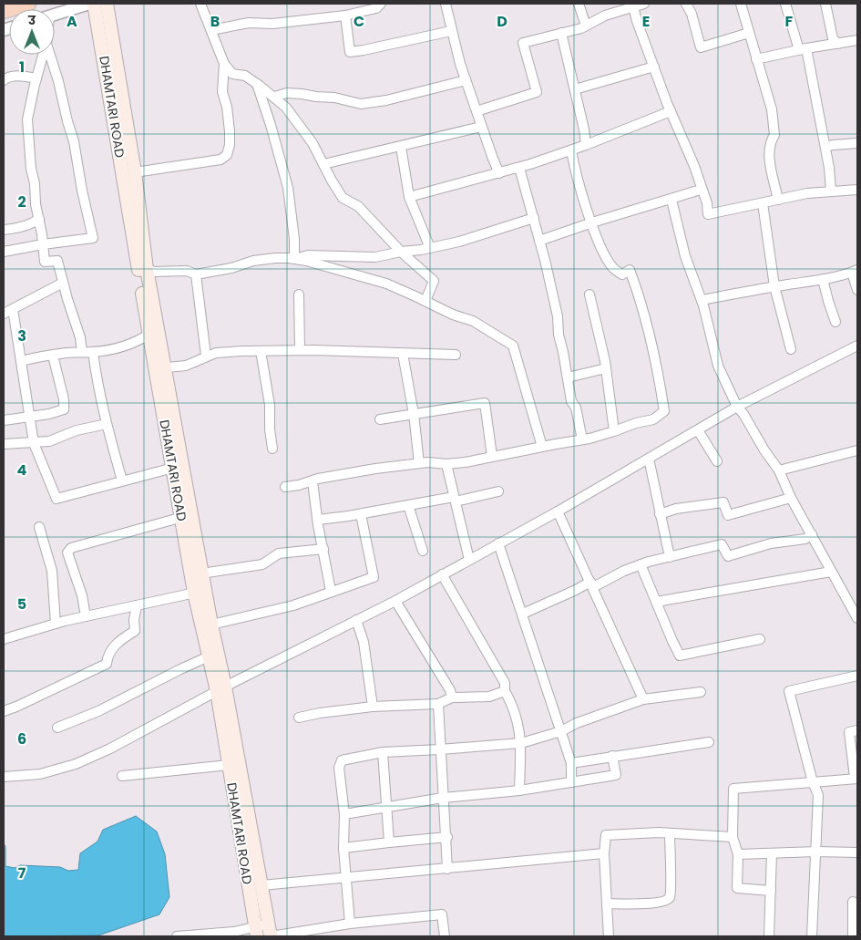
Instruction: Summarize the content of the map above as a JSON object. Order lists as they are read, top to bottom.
{
  "streets": {
    "main road": ["DHAMTARI ROAD"]
  },
  "north": "top",
  "grid": {
    "columns": [
      "A",
      "B",
      "C",
      "D",
      "E",
      "F"
    ],
    "rows": [
      "1",
      "2",
      "3",
      "4",
      "5",
      "6",
      "7"
    ]
  }
}
